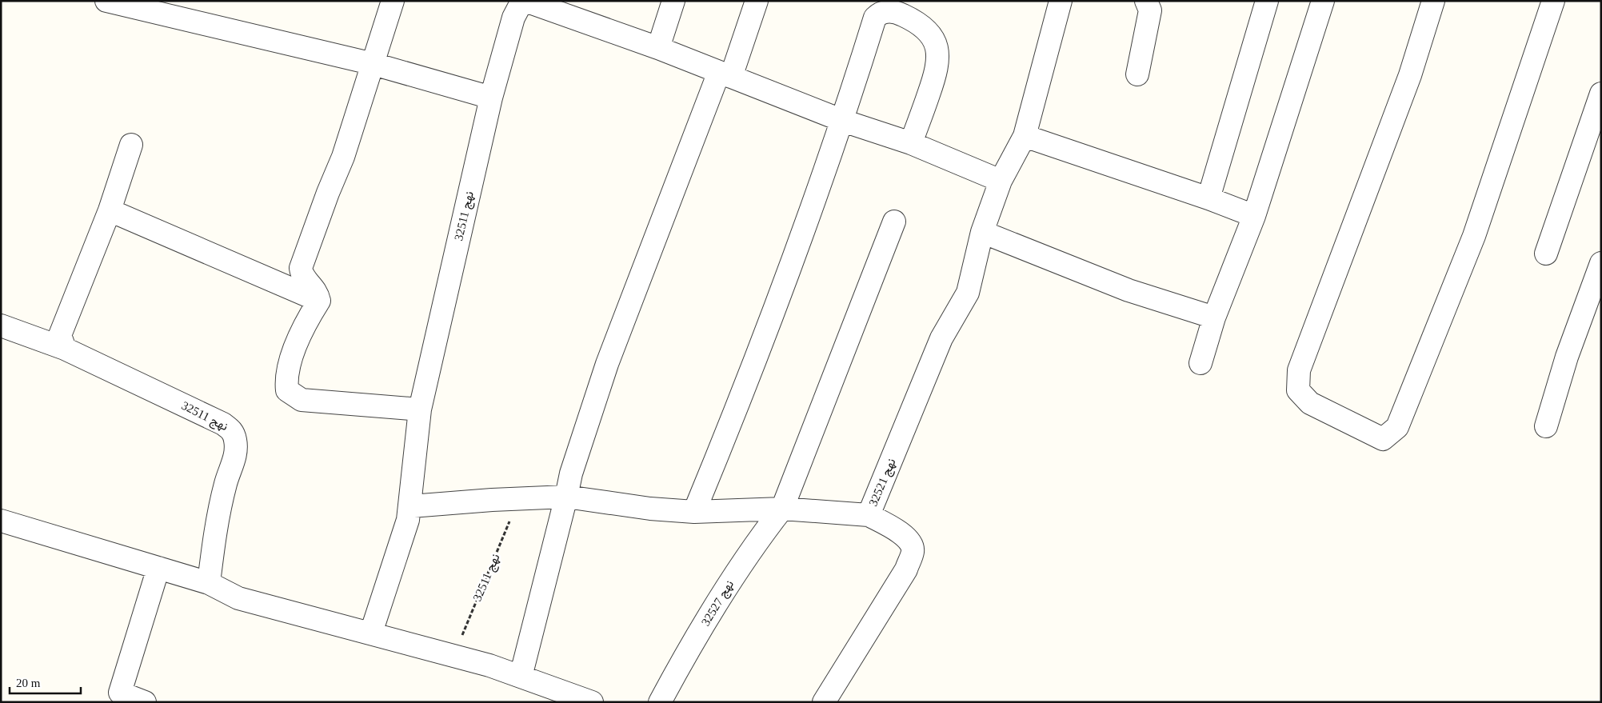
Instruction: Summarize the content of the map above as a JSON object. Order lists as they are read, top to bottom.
{
  "streets": {
    "street": ["نهج 32511", "نهج 32521", "نهج 32527"]
  },
  "scale_bar": "20 m"
}
